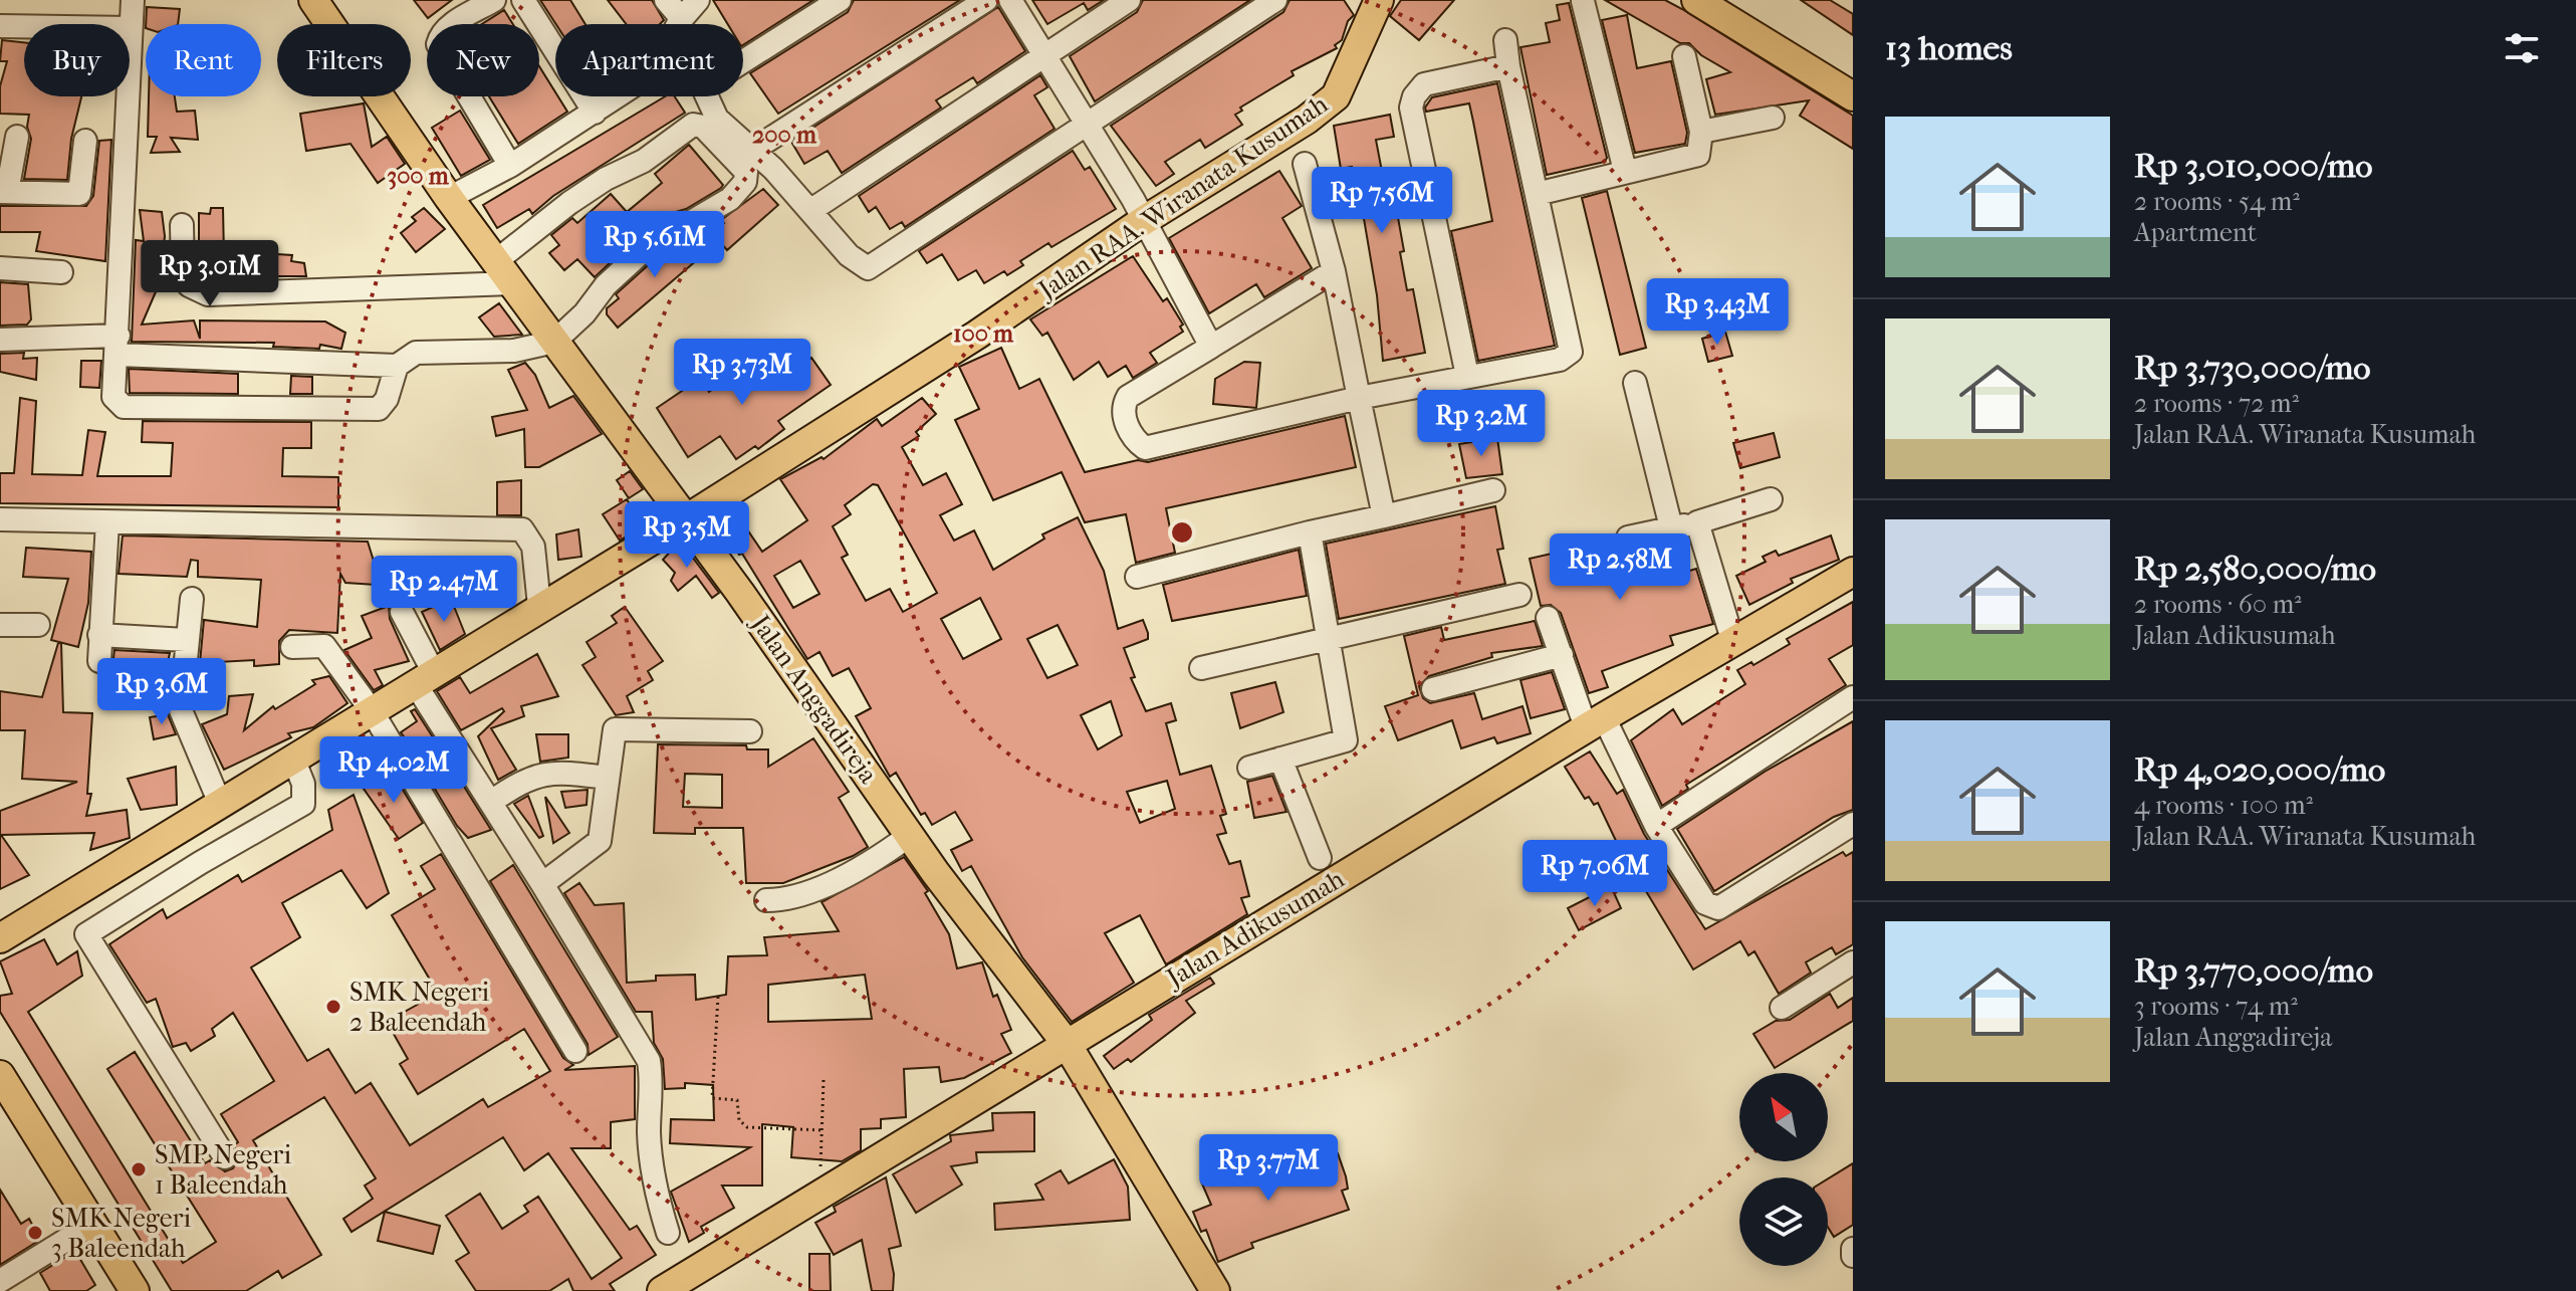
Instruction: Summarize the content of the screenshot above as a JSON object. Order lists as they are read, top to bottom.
{
  "streets": {
    "main road": ["Jalan RAA. Wiranata Kusumah", "Jalan Anggadireja", "Jalan Adikusumah"]
  },
  "crossings": [
    ["Jalan RAA. Wiranata Kusumah", "Jalan Anggadireja"],
    ["Jalan Anggadireja", "Jalan Adikusumah"]
  ],
  "places": ["SMK Negeri 2 Baleendah", "SMP Negeri 1 Baleendah", "SMK Negeri 3 Baleendah"],
  "north": "top left",
  "page": {
    "heading": "13 homes",
    "chip": [
      "Buy",
      "Rent",
      "Filters",
      "New",
      "Apartment"
    ],
    "list": [
      {
        "name": "Rp 3,010,000/mo",
        "note": "2 rooms · 54 m² · Apartment"
      },
      {
        "name": "Rp 3,730,000/mo",
        "note": "2 rooms · 72 m² · Jalan RAA. Wiranata Kusumah"
      },
      {
        "name": "Rp 2,580,000/mo",
        "note": "2 rooms · 60 m² · Jalan Adikusumah"
      },
      {
        "name": "Rp 4,020,000/mo",
        "note": "4 rooms · 100 m² · Jalan RAA. Wiranata Kusumah"
      },
      {
        "name": "Rp 3,770,000/mo",
        "note": "3 rooms · 74 m² · Jalan Anggadireja"
      }
    ],
    "price": [
      "Rp 7.56M",
      "Rp 5.61M",
      "Rp 3.01M",
      "Rp 3.43M",
      "Rp 3.73M",
      "Rp 3.2M",
      "Rp 3.5M",
      "Rp 2.58M",
      "Rp 2.47M",
      "Rp 3.6M",
      "Rp 4.02M",
      "Rp 7.06M",
      "Rp 3.77M"
    ]
  },
  "rings": ["200 m", "300 m", "100 m"]
}
